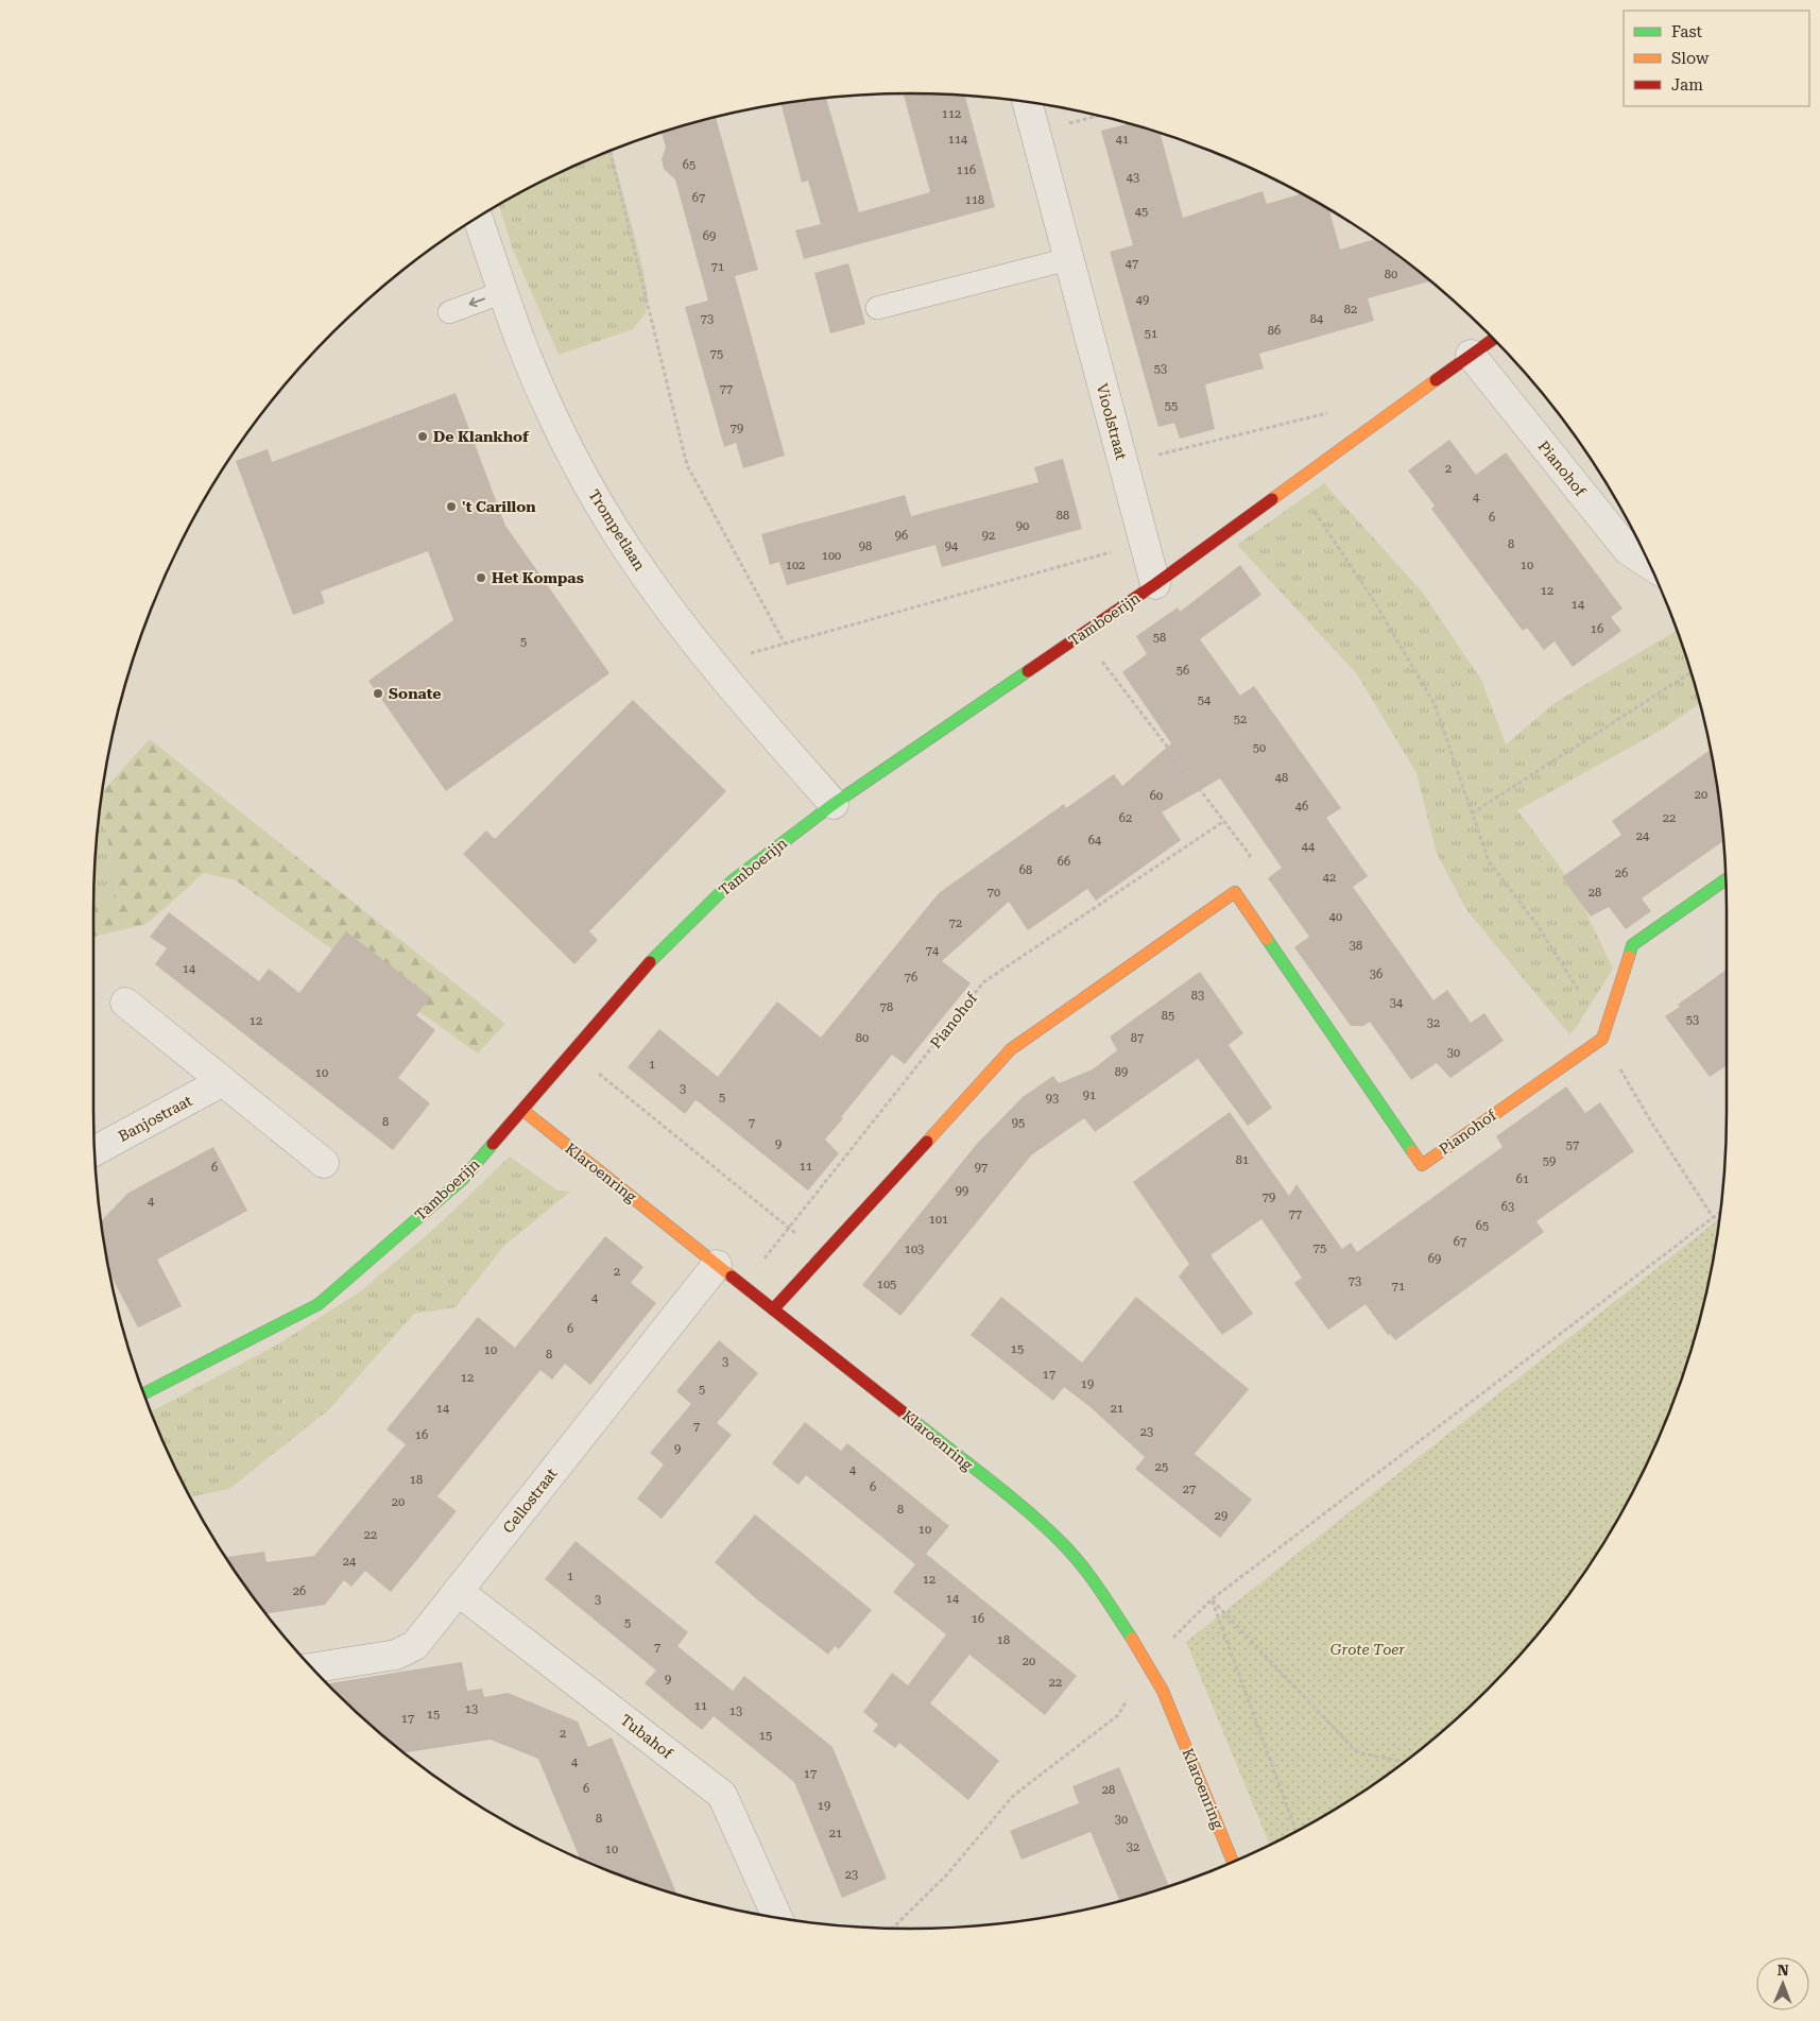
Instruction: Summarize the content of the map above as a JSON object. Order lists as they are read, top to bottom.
{
  "streets": {
    "street": [
      "Vioolstraat",
      "Pianohof",
      "Trompetlaan",
      "Tamboerijn",
      "Banjostraat",
      "Klaroenring",
      "Cellostraat",
      "Tubahof"
    ]
  },
  "crossings": [
    ["Vioolstraat", "Tamboerijn"],
    ["Pianohof", "Tamboerijn"],
    ["Pianohof", "Klaroenring"],
    ["Trompetlaan", "Tamboerijn"],
    ["Tamboerijn", "Klaroenring"],
    ["Klaroenring", "Cellostraat"],
    ["Cellostraat", "Tubahof"]
  ],
  "parks": ["Grote Toer"],
  "places": [
    "De Klankhof",
    "'t Carillon",
    "Het Kompas",
    "Sonate"
  ],
  "house_numbers": [
    "112",
    "114",
    "41",
    "65",
    "116",
    "43",
    "67",
    "118",
    "45",
    "69",
    "47",
    "71",
    "80",
    "49",
    "82",
    "73",
    "84",
    "86",
    "51",
    "75",
    "53",
    "77",
    "55",
    "79",
    "2",
    "4",
    "88",
    "6",
    "90",
    "96",
    "92",
    "8",
    "98",
    "94",
    "100",
    "102",
    "10",
    "12",
    "14",
    "16",
    "58",
    "5",
    "56",
    "54",
    "52",
    "50",
    "48",
    "20",
    "60",
    "46",
    "62",
    "22",
    "24",
    "64",
    "44",
    "66",
    "68",
    "26",
    "42",
    "70",
    "28",
    "40",
    "72",
    "38",
    "74",
    "14",
    "36",
    "76",
    "83",
    "34",
    "78",
    "85",
    "53",
    "12",
    "32",
    "80",
    "87",
    "30",
    "1",
    "89",
    "10",
    "3",
    "91",
    "5",
    "93",
    "8",
    "7",
    "95",
    "9",
    "57",
    "81",
    "59",
    "11",
    "6",
    "97",
    "61",
    "99",
    "79",
    "4",
    "63",
    "77",
    "101",
    "65",
    "67",
    "75",
    "103",
    "69",
    "2",
    "73",
    "105",
    "71",
    "4",
    "6",
    "15",
    "10",
    "8",
    "3",
    "17",
    "12",
    "19",
    "5",
    "14",
    "21",
    "7",
    "23",
    "16",
    "9",
    "25",
    "4",
    "18",
    "6",
    "27",
    "20",
    "8",
    "29",
    "10",
    "22",
    "24",
    "1",
    "12",
    "26",
    "14",
    "3",
    "16",
    "5",
    "18",
    "7",
    "20",
    "9",
    "22",
    "11",
    "13",
    "13",
    "15",
    "17",
    "2",
    "15",
    "4",
    "17",
    "6",
    "28",
    "19",
    "8",
    "30",
    "21",
    "32",
    "10",
    "23"
  ],
  "legend": ["Fast", "Slow", "Jam"],
  "north": "top"
}
